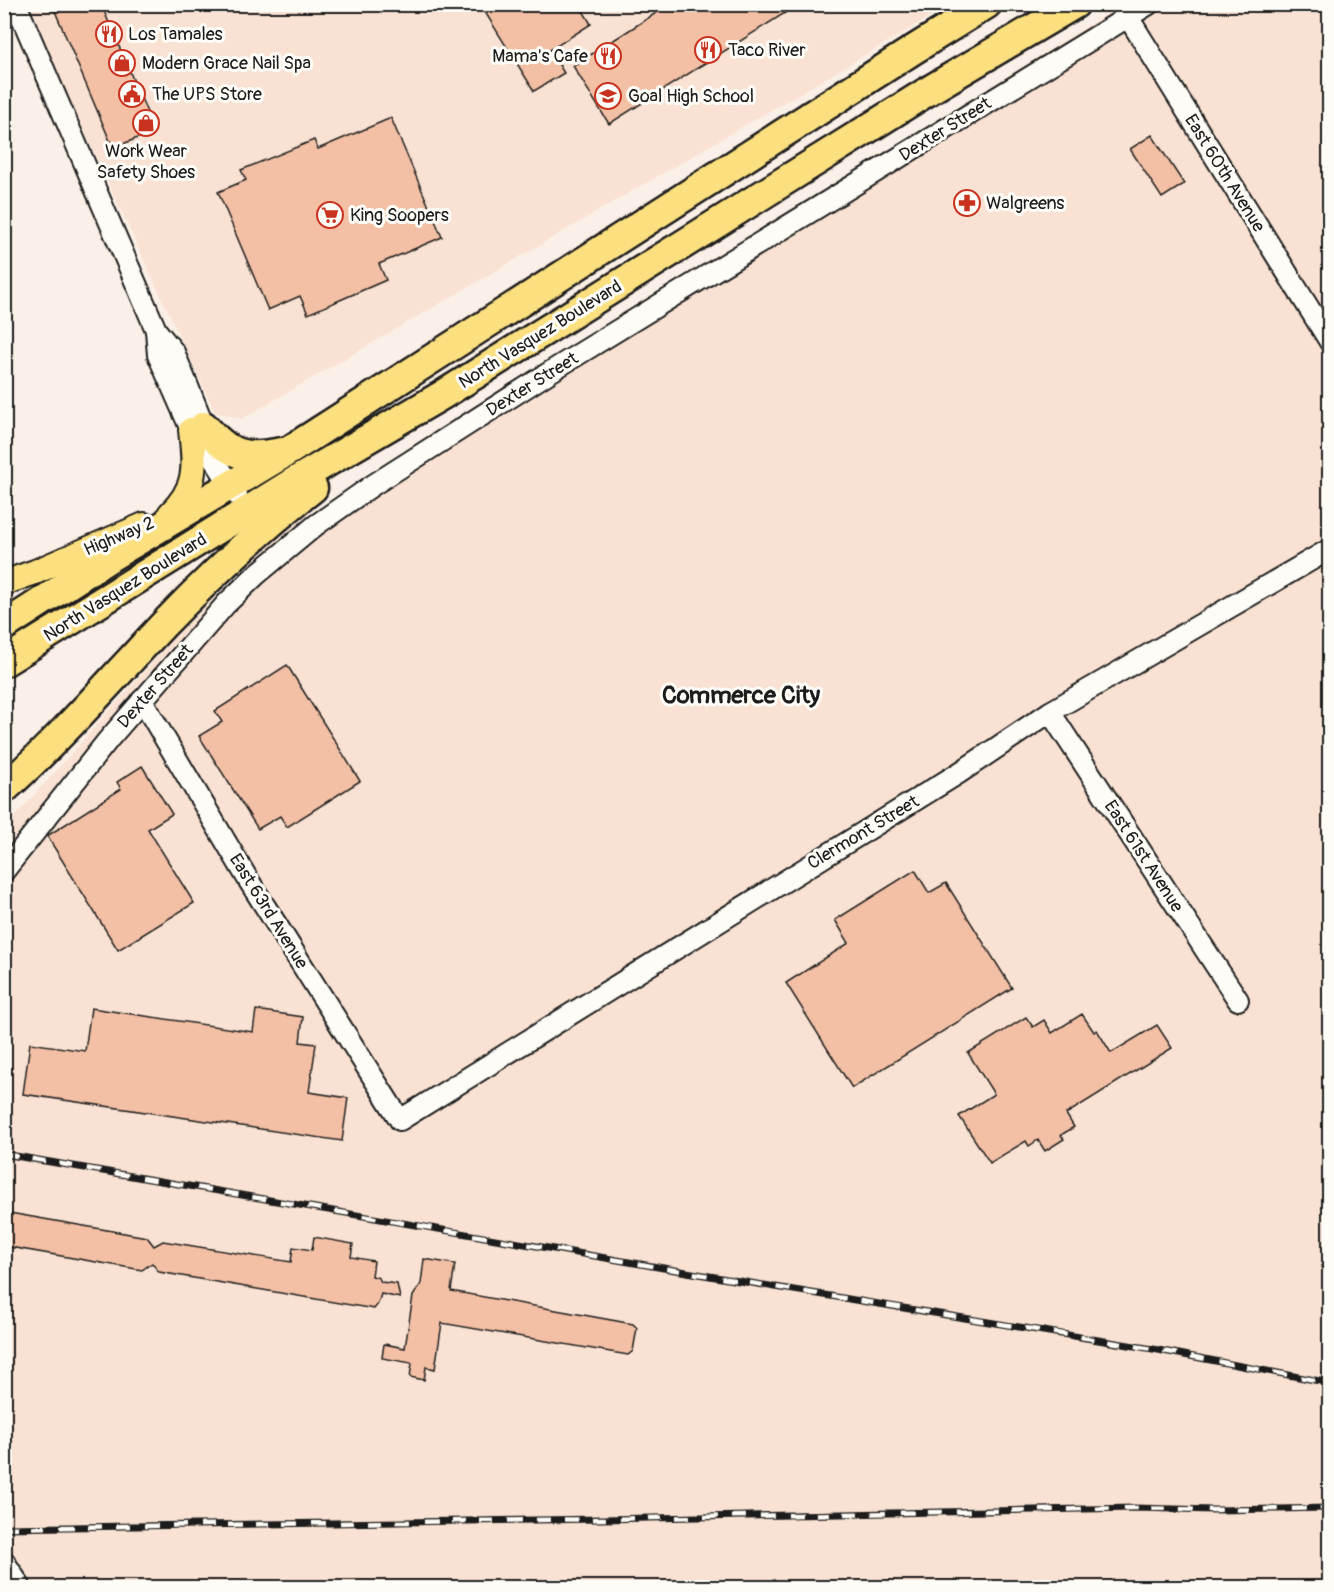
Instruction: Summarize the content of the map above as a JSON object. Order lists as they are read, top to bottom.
{
  "streets": {
    "highway": ["North Vasquez Boulevard"],
    "main road": ["Highway 2"],
    "street": [
      "Dexter Street",
      "East 60th Avenue",
      "Clermont Street",
      "East 61st Avenue",
      "East 63rd Avenue"
    ]
  },
  "crossings": [
    ["Dexter Street", "East 60th Avenue"],
    ["Dexter Street", "East 63rd Avenue"],
    ["North Vasquez Boulevard", "Highway 2"],
    ["Clermont Street", "East 61st Avenue"],
    ["Clermont Street", "East 63rd Avenue"]
  ],
  "districts": ["Commerce City"],
  "places": {
    "restaurant": ["Los Tamales", "Taco River", "Mama's Cafe"],
    "shop": ["Modern Grace Nail Spa", "Work Wear Safety Shoes"],
    "public building": ["The UPS Store"],
    "school or university": ["Goal High School"],
    "pharmacy": ["Walgreens"],
    "supermarket": ["King Soopers"]
  }
}
